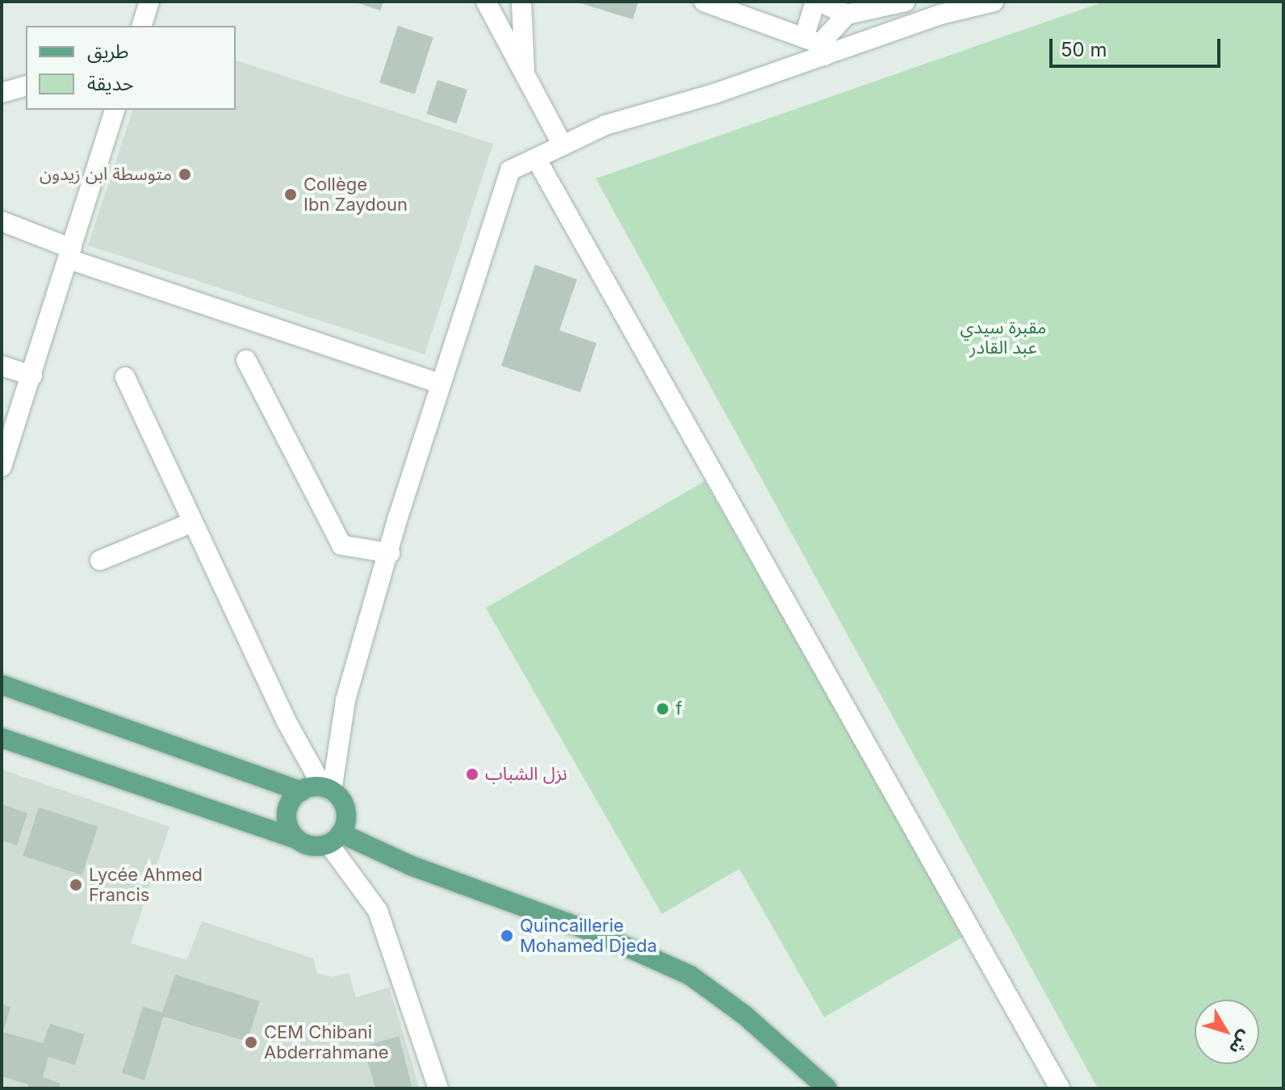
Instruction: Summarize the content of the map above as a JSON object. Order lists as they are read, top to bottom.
{
  "parks": ["مقبرة سيدي عبد القادر"],
  "places": [
    "متوسطة ابن زيدون",
    "Collège Ibn Zaydoun",
    "f",
    "نزل الشباب",
    "Lycée Ahmed Francis",
    "Quincaillerie Mohamed Djeda",
    "CEM Chibani Abderrahmane"
  ],
  "legend": ["طريق", "حديقة"],
  "scale_bar": "50 m",
  "north": "bottom right"
}
